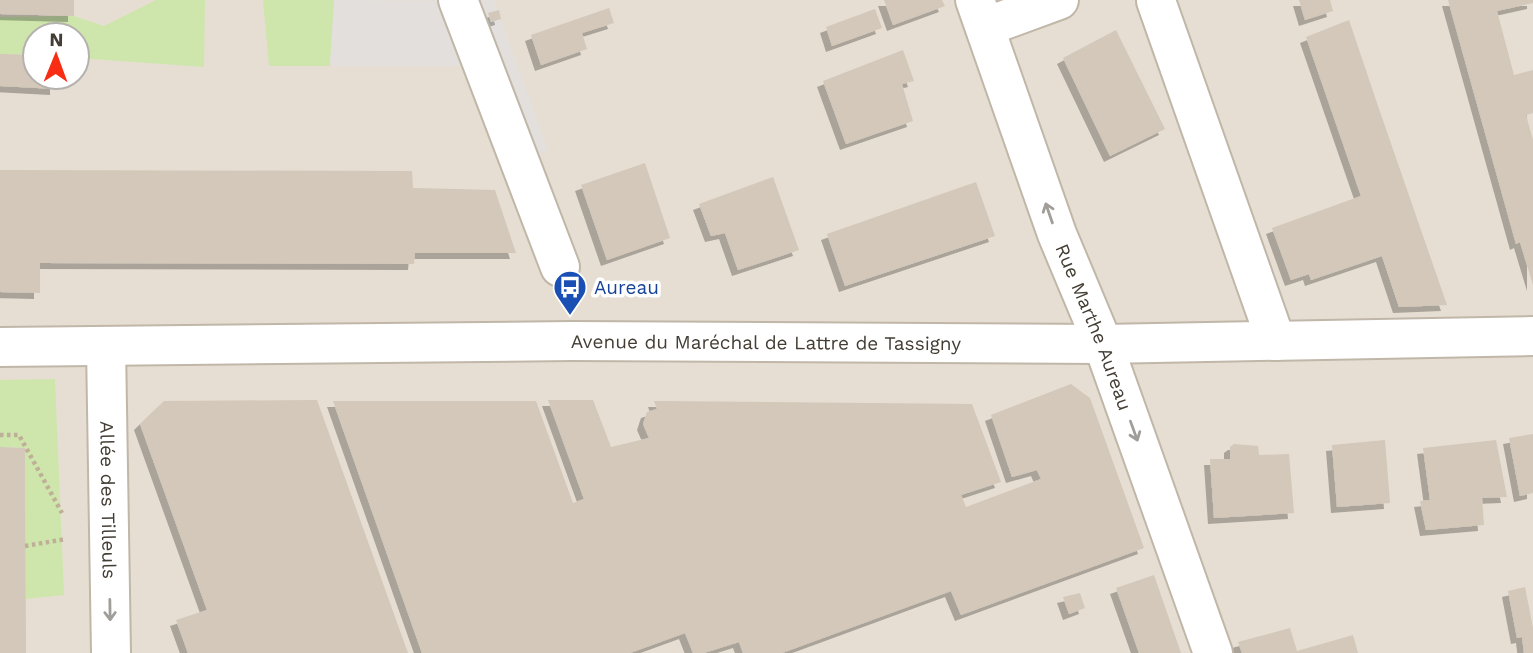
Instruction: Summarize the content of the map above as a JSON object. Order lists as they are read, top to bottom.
{
  "streets": {
    "street": ["Rue Marthe Aureau", "Avenue du Maréchal de Lattre de Tassigny", "Allée des Tilleuls"]
  },
  "crossings": [
    ["Rue Marthe Aureau", "Avenue du Maréchal de Lattre de Tassigny"],
    ["Avenue du Maréchal de Lattre de Tassigny", "Allée des Tilleuls"]
  ],
  "one_way": ["Allée des Tilleuls"],
  "places": {
    "bus stop": ["Aureau"]
  },
  "north": "top"
}
